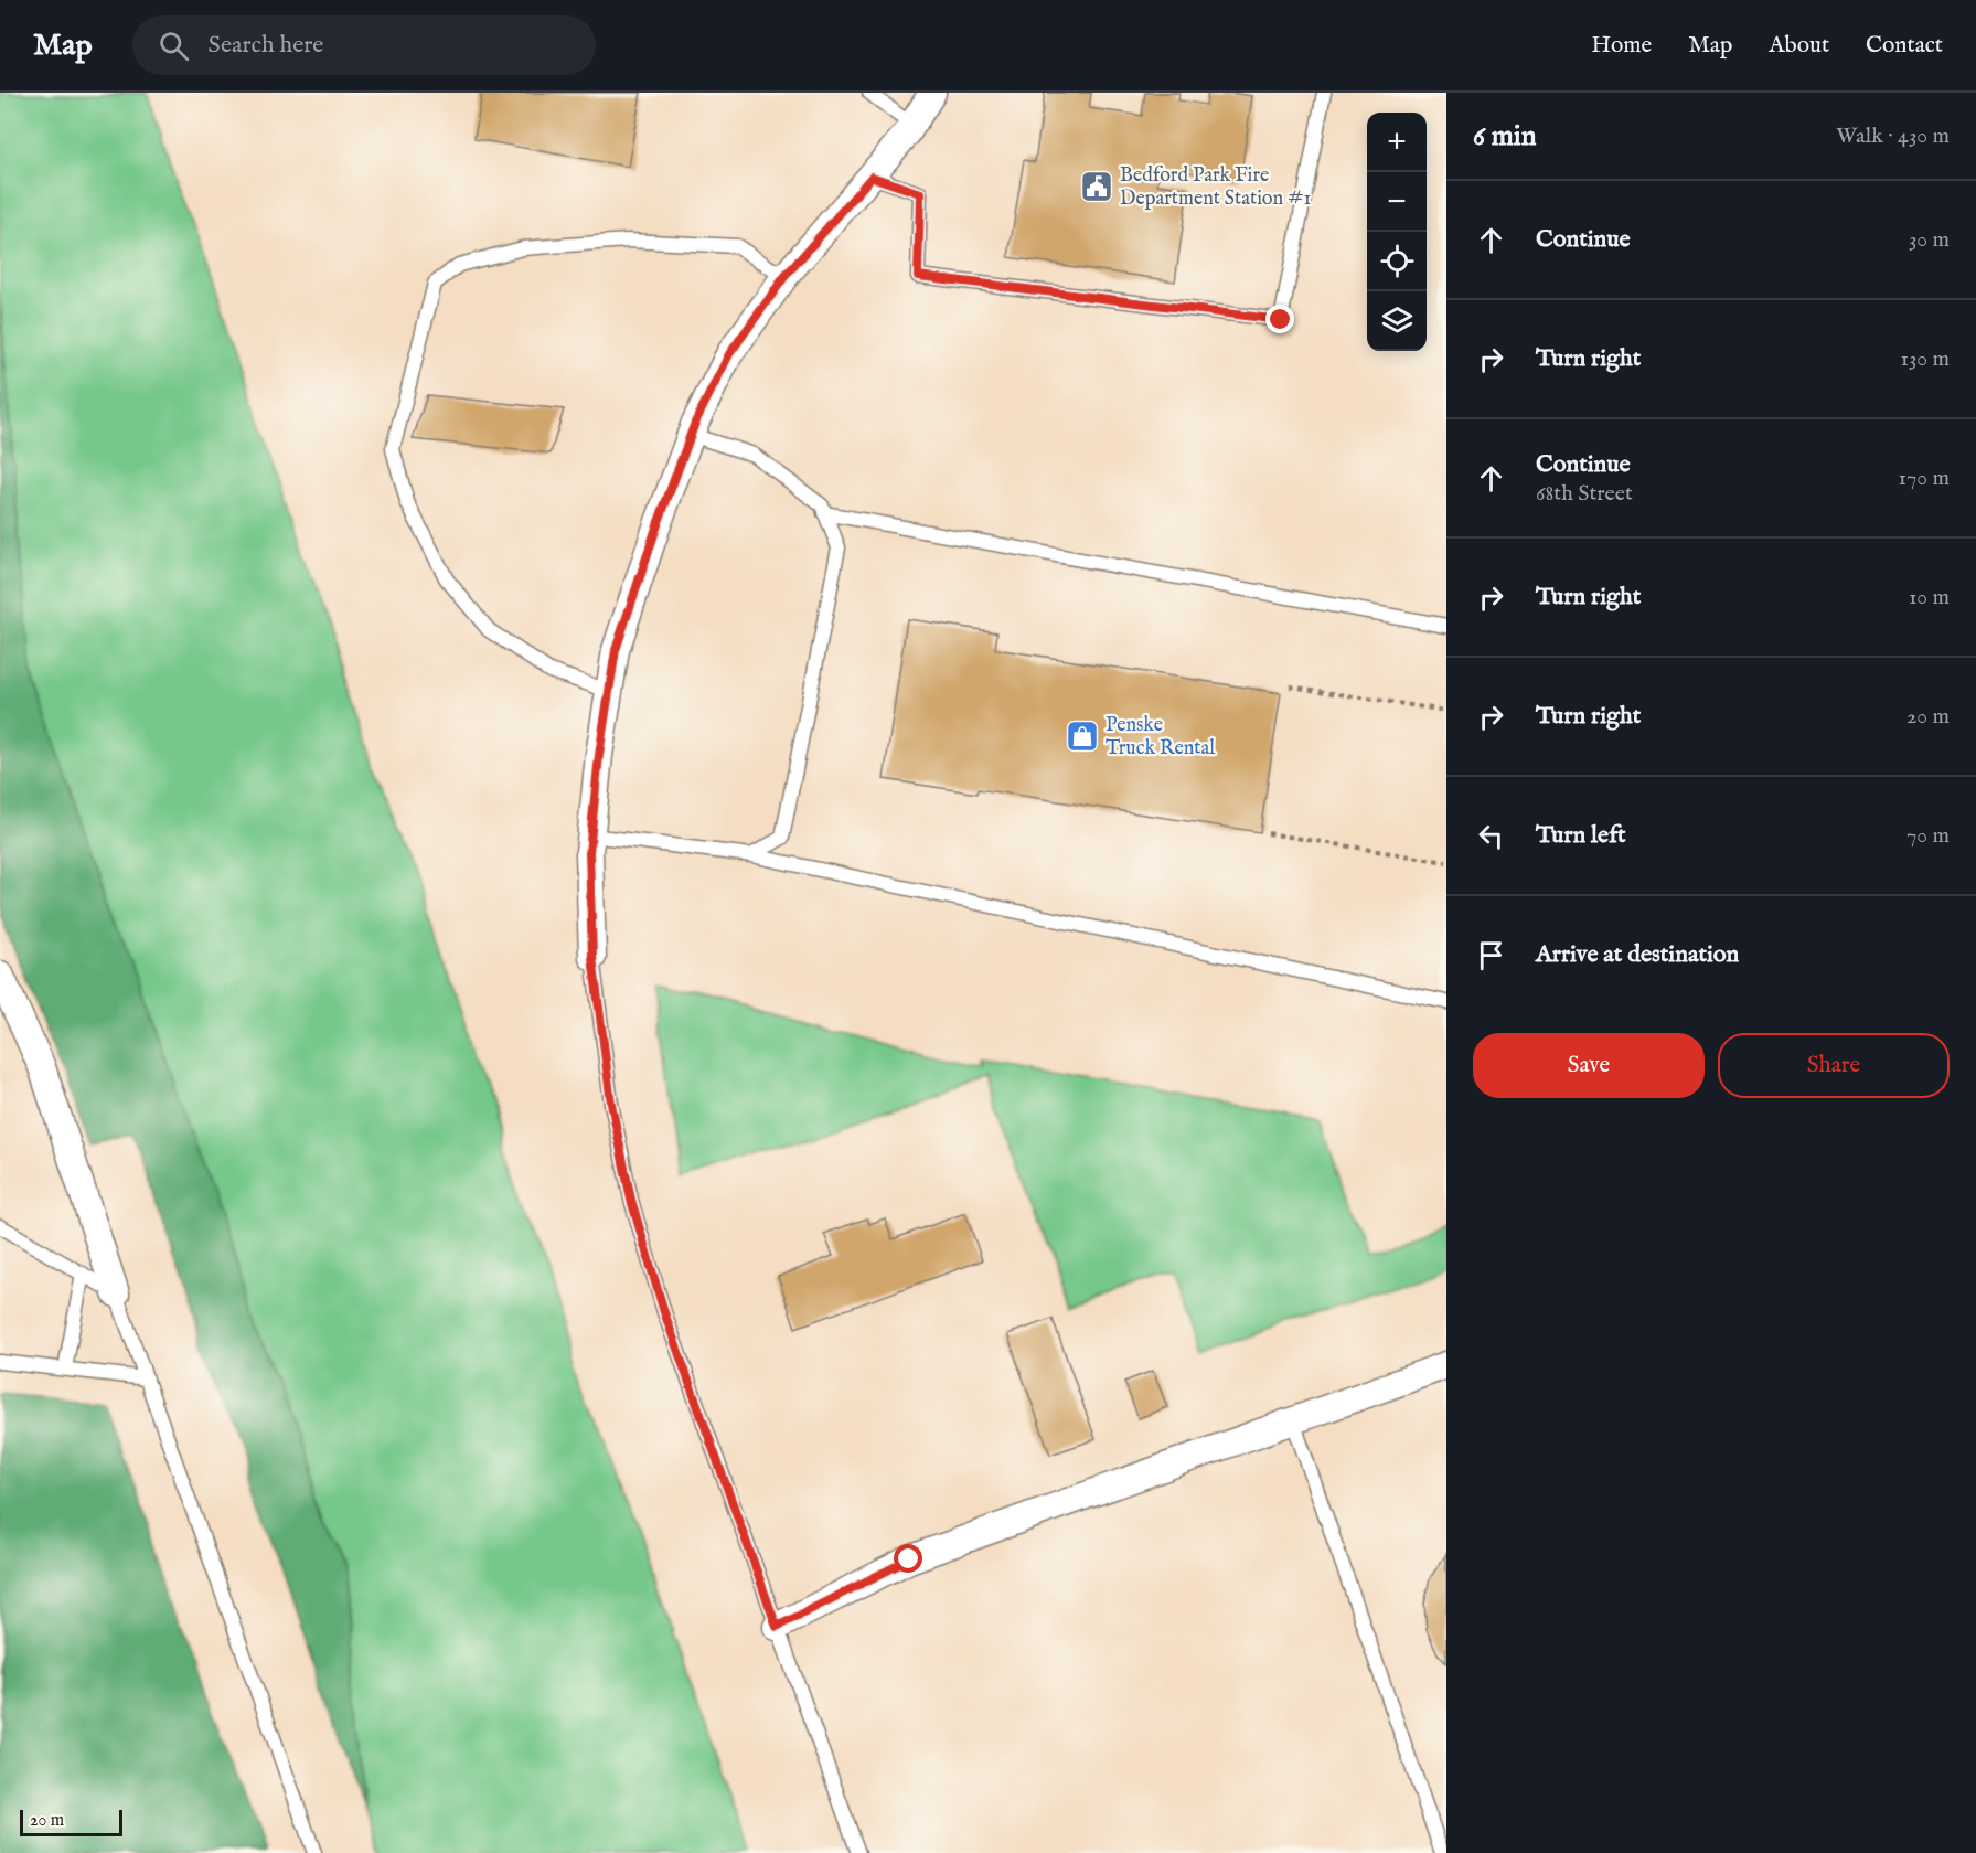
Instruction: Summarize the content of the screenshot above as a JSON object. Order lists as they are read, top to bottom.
{
  "places": {
    "public building": ["Bedford Park Fire Department Station #1"],
    "shop": ["Penske Truck Rental"]
  },
  "scale_bar": "20 m",
  "page": {
    "header": "Map",
    "search": "Search here",
    "nav": [
      "Home",
      "Map",
      "About",
      "Contact"
    ],
    "heading": ["6 min", "Walk · 430 m"],
    "map_buttons": ["+", "−"],
    "list": [
      ["Continue", "30 m"],
      ["Turn right", "130 m"],
      ["Continue", "68th Street", "170 m"],
      ["Turn right", "10 m"],
      ["Turn right", "20 m"],
      ["Turn left", "70 m"],
      "Arrive at destination"
    ],
    "buttons": ["Save", "Share"],
    "scale": "20 m"
  }
}
